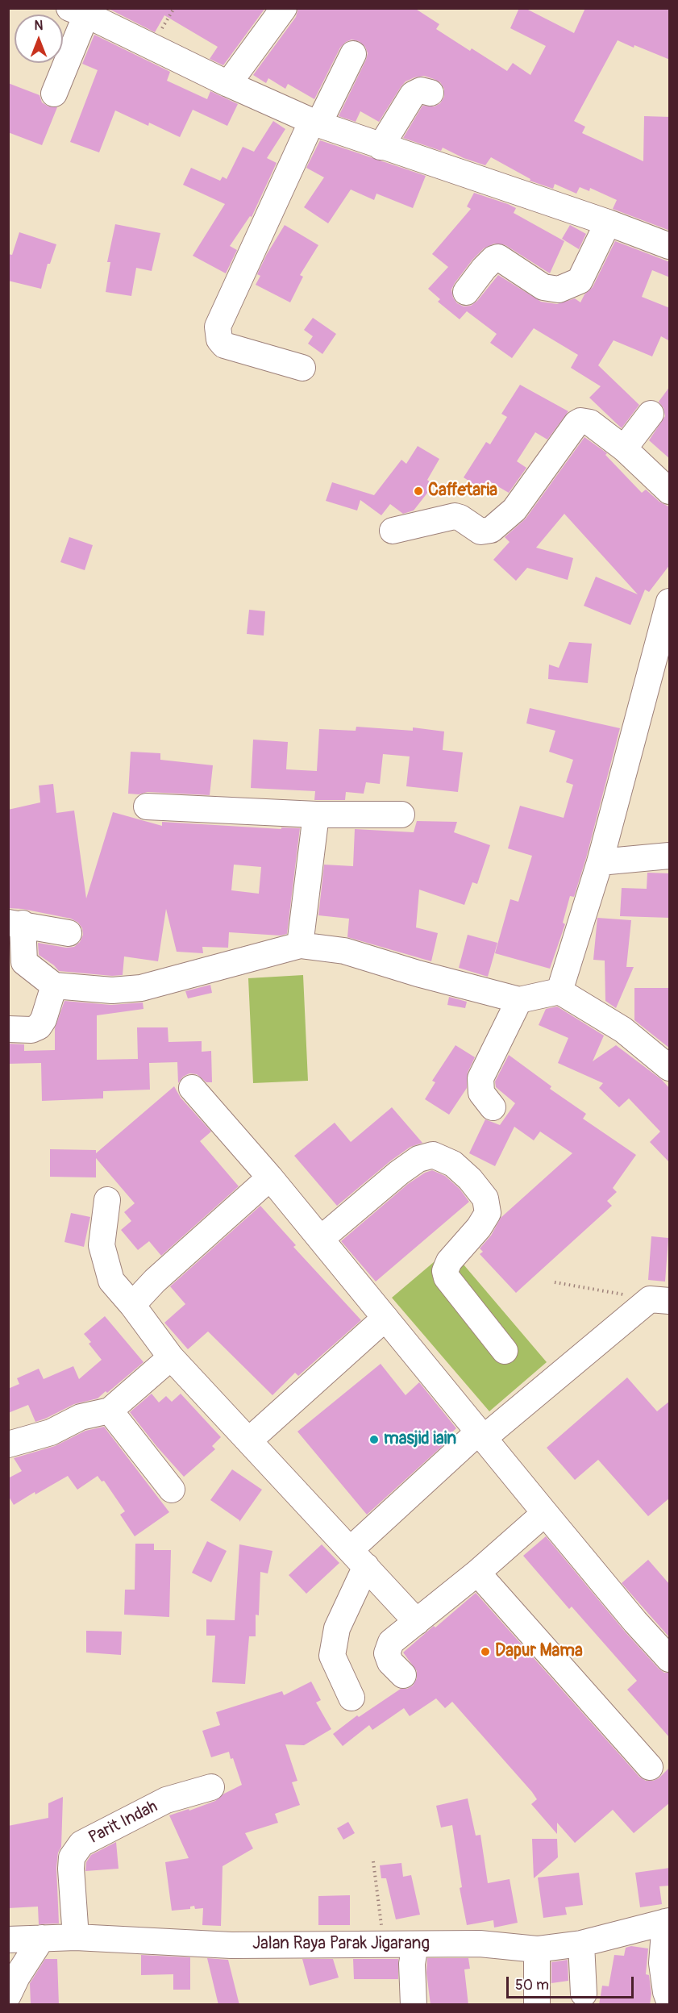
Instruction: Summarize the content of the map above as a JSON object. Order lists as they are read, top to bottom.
{
  "streets": {
    "street": ["Parit Indah", "Jalan Raya Parak Jigarang"]
  },
  "crossings": [
    ["Parit Indah", "Jalan Raya Parak Jigarang"]
  ],
  "places": ["Caffetaria", "masjid iain", "Dapur Mama"],
  "scale_bar": "50 m",
  "north": "top"
}
